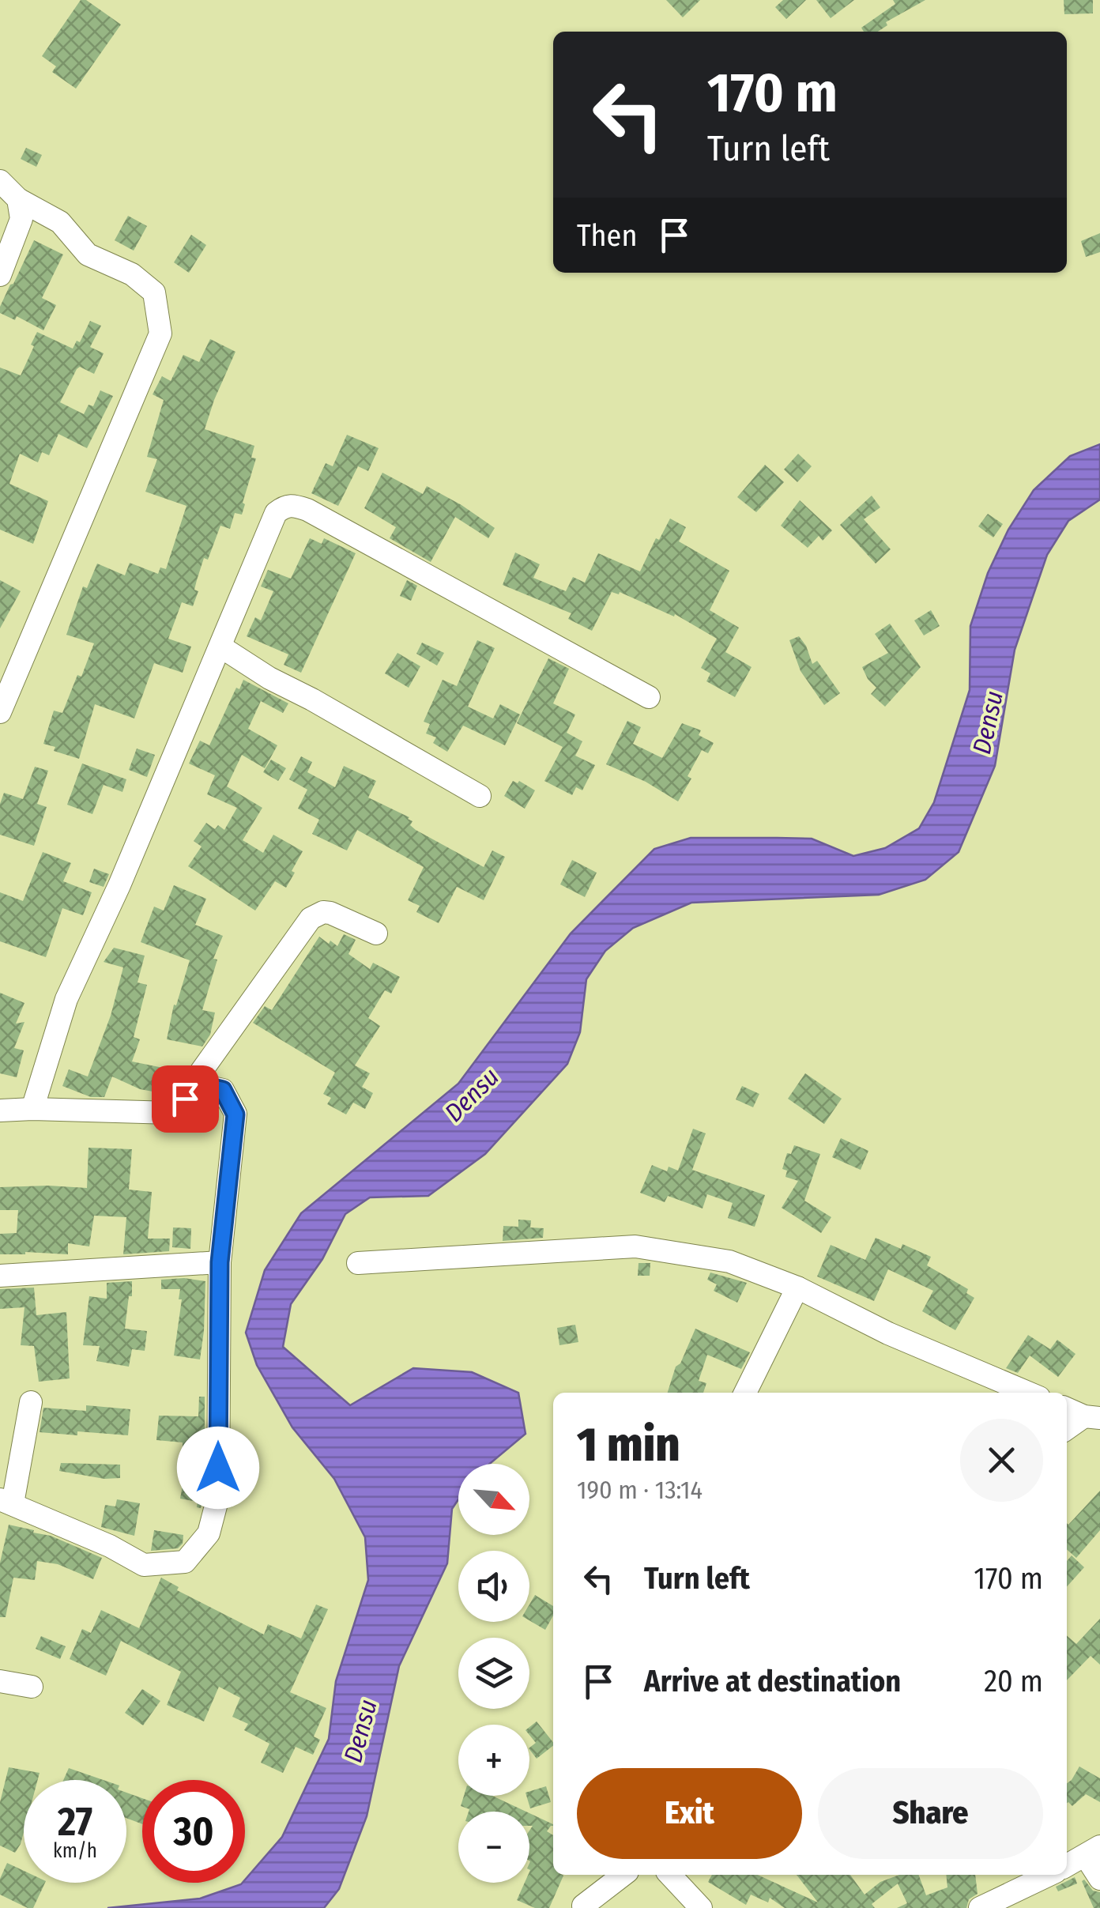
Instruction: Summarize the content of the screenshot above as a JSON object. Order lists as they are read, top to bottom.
{
  "water": ["Densu"],
  "north": "bottom right",
  "page": {
    "turn": ["170 m", "Turn left"],
    "then": "Then",
    "heading": ["1 min", "190 m · 13:14"],
    "map_buttons": ["+", "−"],
    "list": [
      {
        "name": "Turn left",
        "value": "170 m"
      },
      {
        "name": "Arrive at destination",
        "value": "20 m"
      }
    ],
    "buttons": ["Exit", "Share"],
    "speed": "27 km/h",
    "limit": "30"
  }
}
